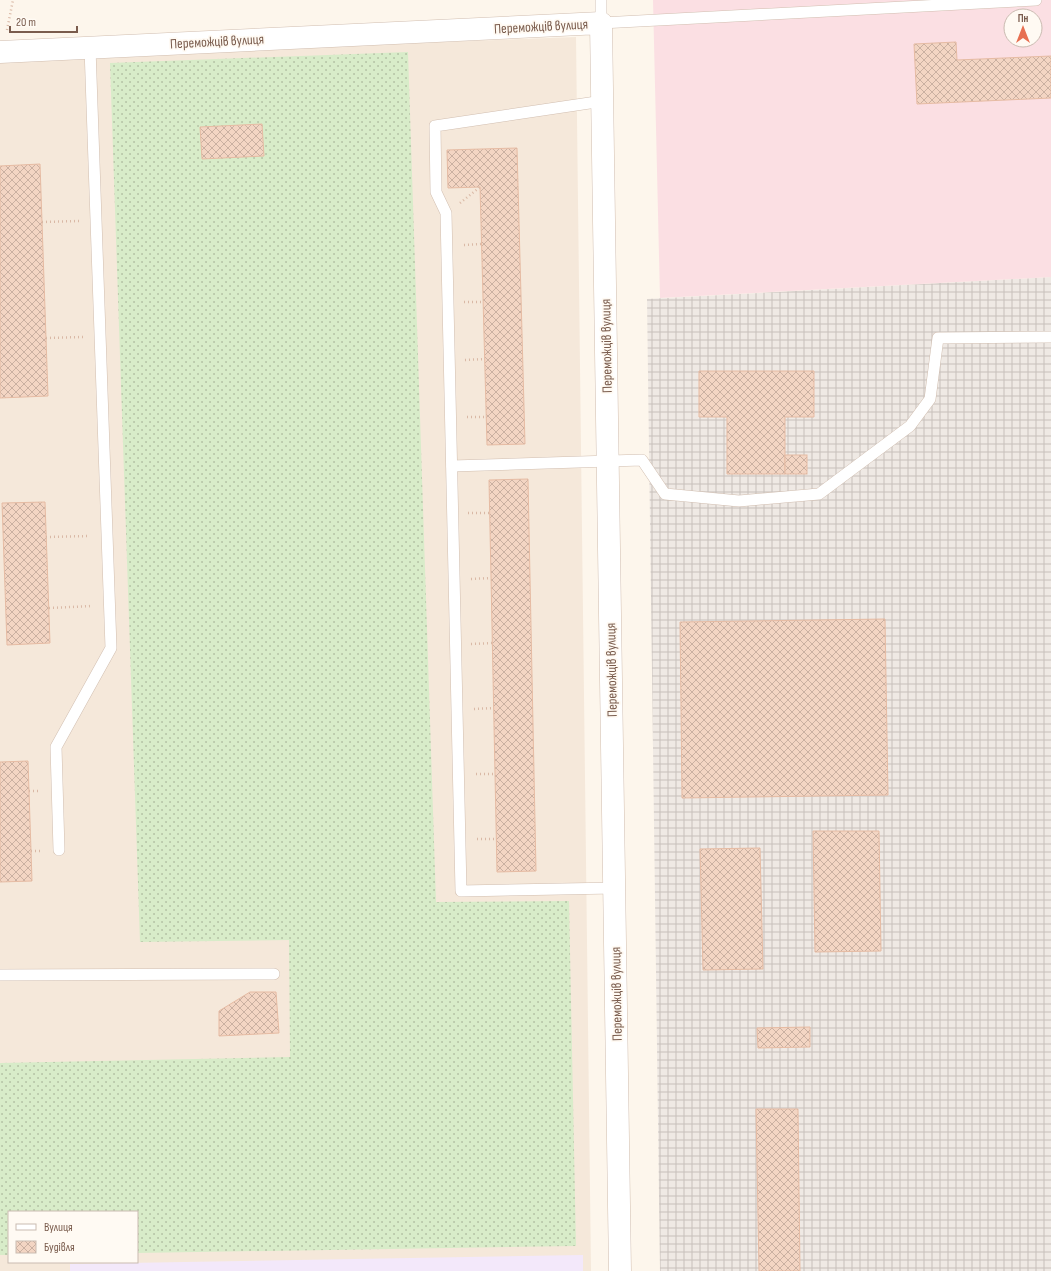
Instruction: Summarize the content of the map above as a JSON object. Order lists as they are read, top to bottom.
{
  "streets": {
    "street": ["Переможців вулиця"]
  },
  "legend": ["Вулиця", "Будівля"],
  "scale_bar": "20 m",
  "north": "top"
}
